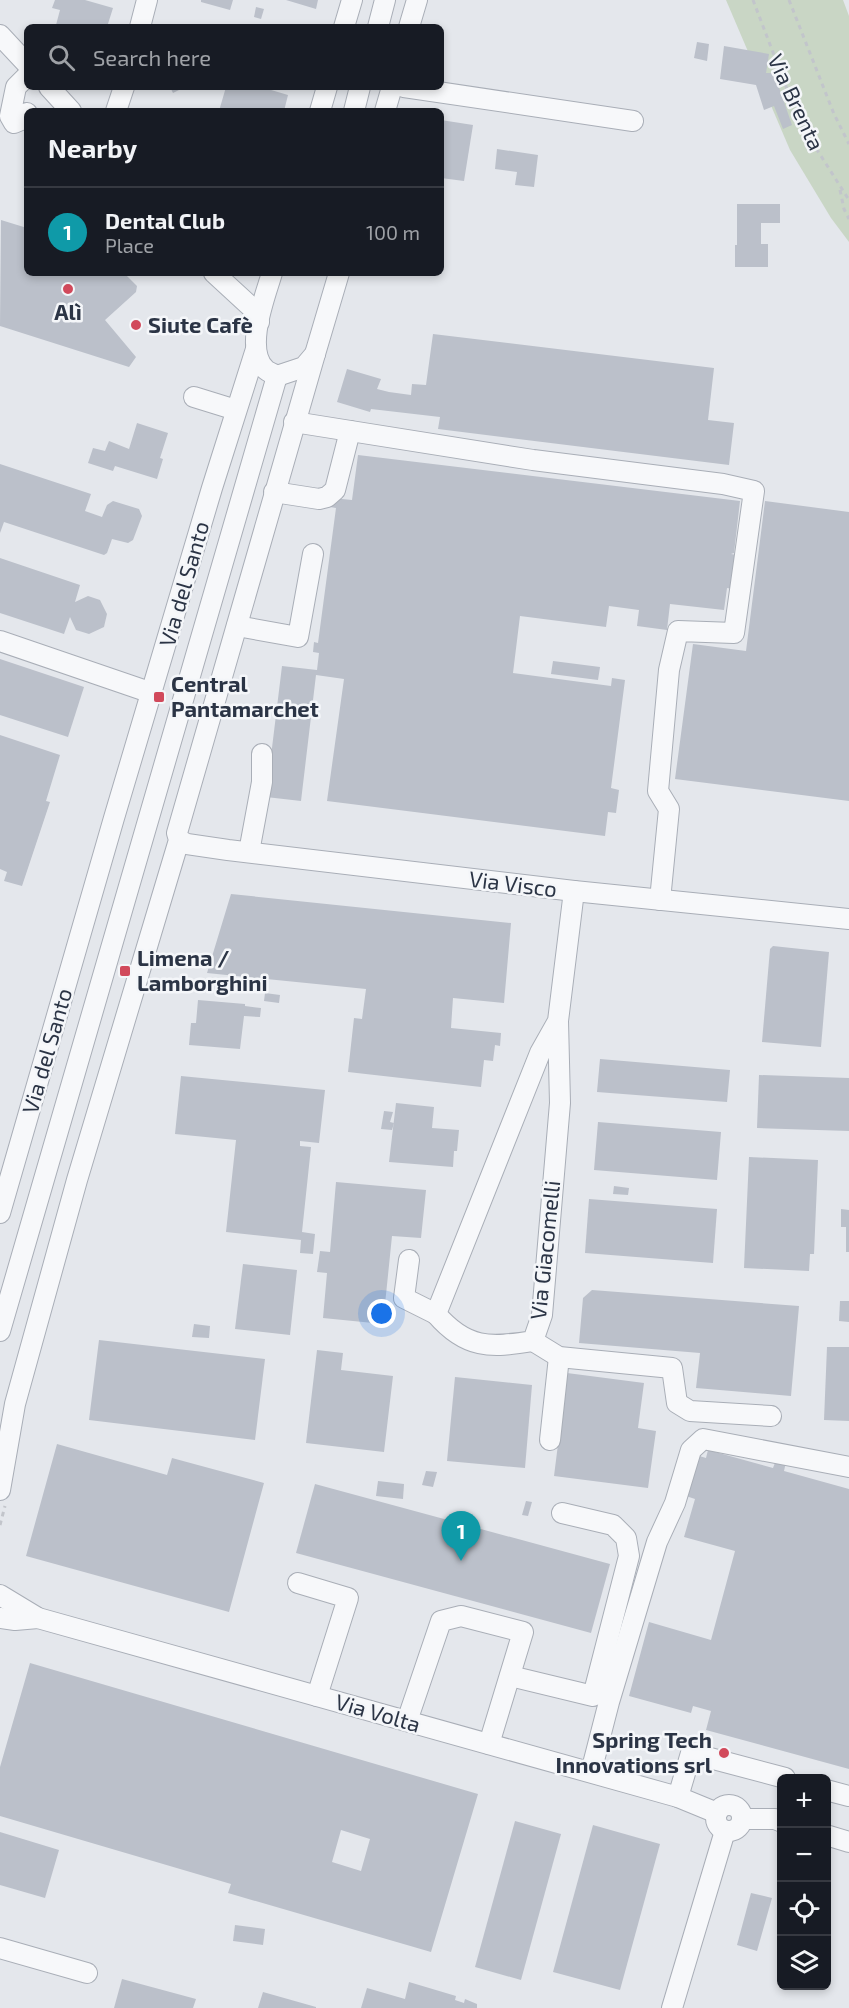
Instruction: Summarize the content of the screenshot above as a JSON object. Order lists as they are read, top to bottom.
{
  "streets": {
    "street": [
      "Via del Santo",
      "Via Visco",
      "Via Giacomelli",
      "Via Volta"
    ],
    "path": ["Via Brenta"]
  },
  "crossings": [
    ["Via Visco", "Via Giacomelli"]
  ],
  "places": {
    "other": ["Alì", "Siute Cafè", "Spring Tech Innovations srl"],
    "transit": ["Central Pantamarchet", "Limena / Lamborghini"]
  },
  "page": {
    "search": "Search here",
    "heading": "Nearby",
    "list": [
      {
        "mark": "1",
        "name": "Dental Club",
        "note": "Place",
        "value": "100 m"
      }
    ],
    "pins": "1",
    "map_buttons": ["+", "−"]
  }
}
